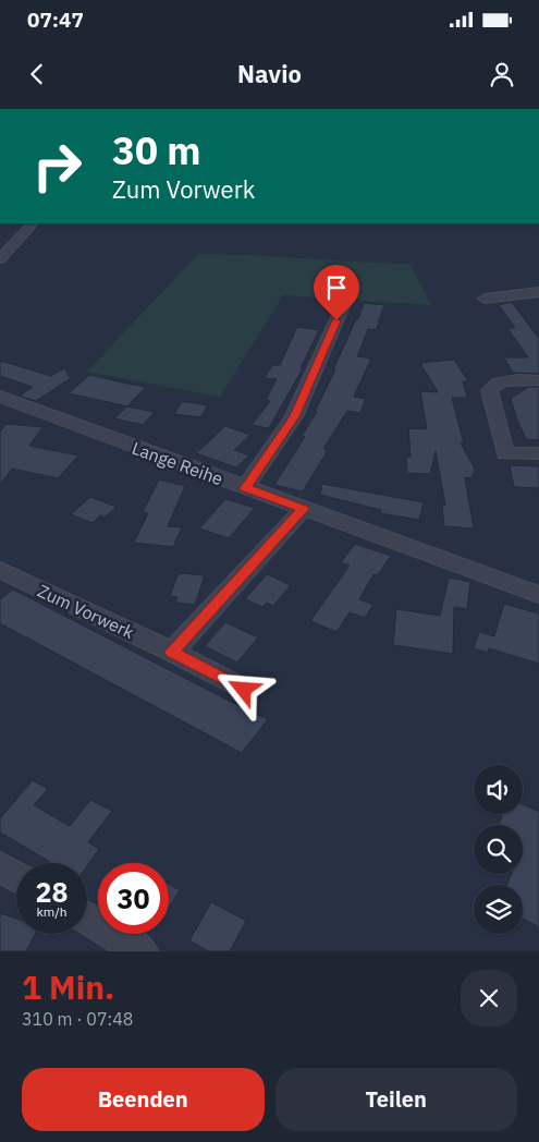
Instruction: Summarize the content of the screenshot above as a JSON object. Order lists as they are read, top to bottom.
{
  "streets": {
    "street": ["Lange Reihe", "Zum Vorwerk"]
  },
  "page": {
    "status": "07:47",
    "header": "Navio",
    "turn": ["30 m", "Zum Vorwerk"],
    "speed": "28 km/h",
    "limit": "30",
    "heading": ["1 Min.", "310 m · 07:48"],
    "buttons": ["Beenden", "Teilen"]
  }
}
